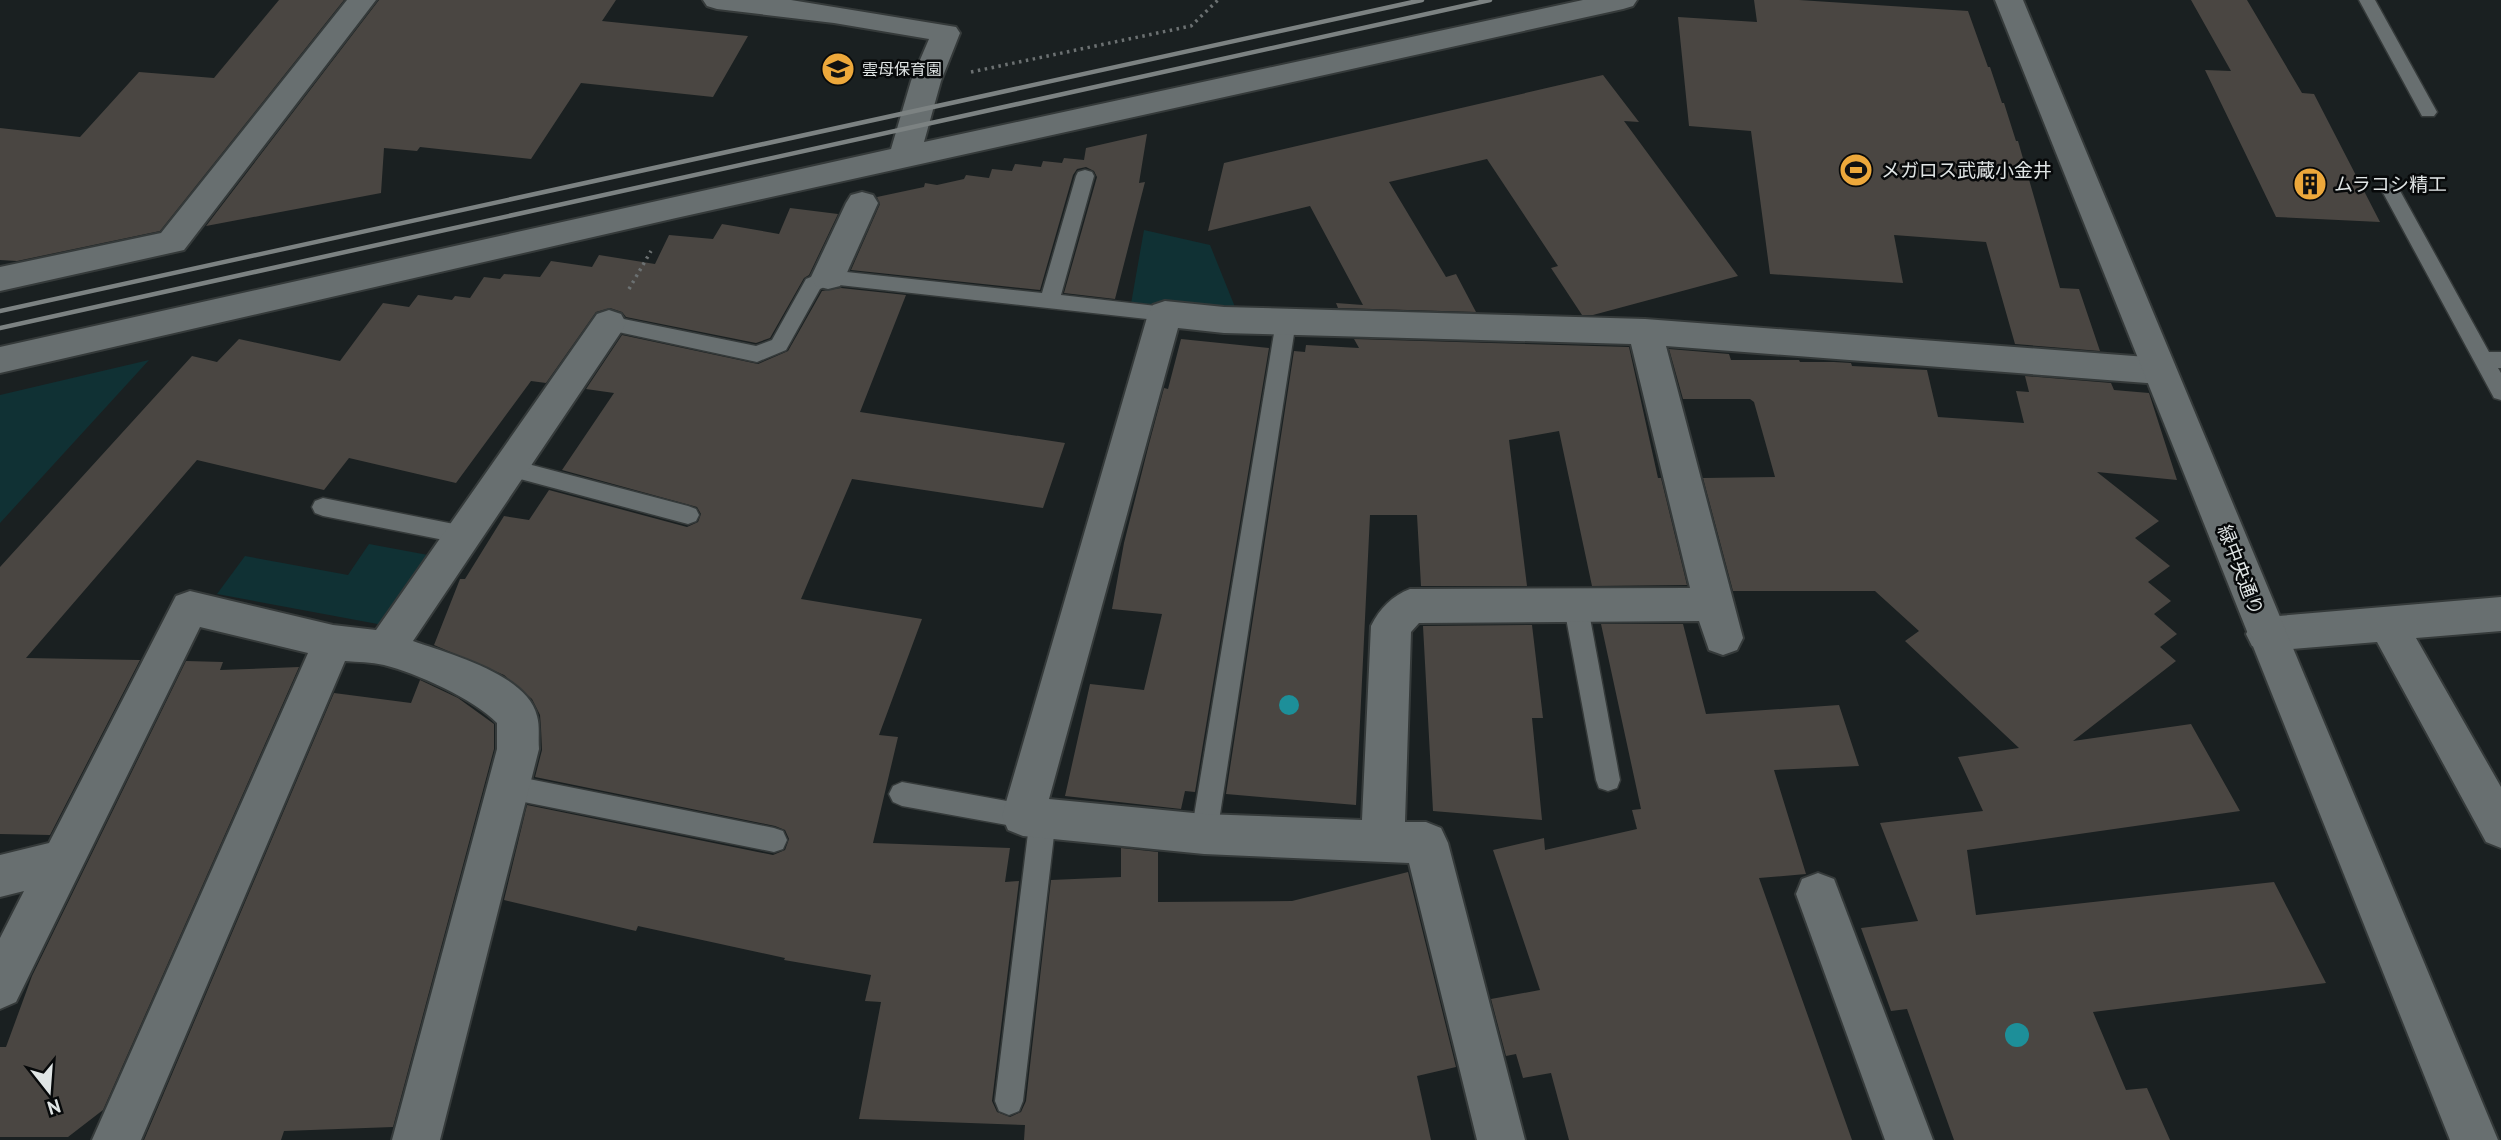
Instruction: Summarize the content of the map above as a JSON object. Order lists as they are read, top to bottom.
{
  "streets": {
    "street": ["緑中央通り"]
  },
  "places": {
    "school or university": ["雲母保育園"],
    "sports": ["メガロス武蔵小金井"],
    "building": ["ムラコシ精工"]
  },
  "north": "bottom"
}
